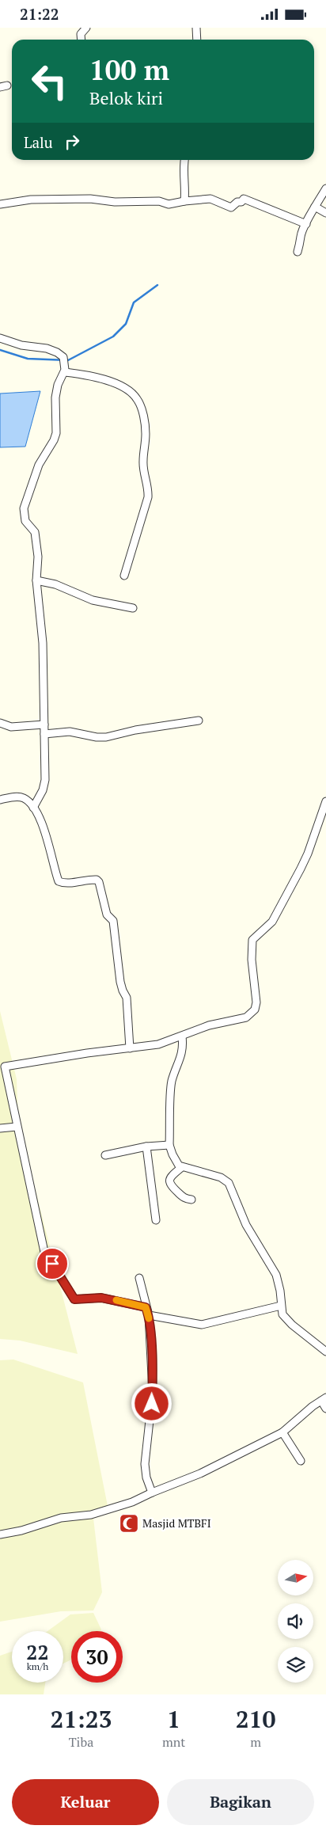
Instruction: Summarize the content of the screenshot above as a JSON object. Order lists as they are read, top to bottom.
{
  "places": {
    "mosque": ["Masjid MTBFI"]
  },
  "north": "right",
  "page": {
    "status": "21:22",
    "turn": ["100 m", "Belok kiri"],
    "then": "Lalu",
    "speed": "22 km/h",
    "limit": "30",
    "eta": [
      "21:23",
      "Tiba",
      "1",
      "mnt",
      "210",
      "m"
    ],
    "buttons": ["Keluar", "Bagikan"]
  }
}
